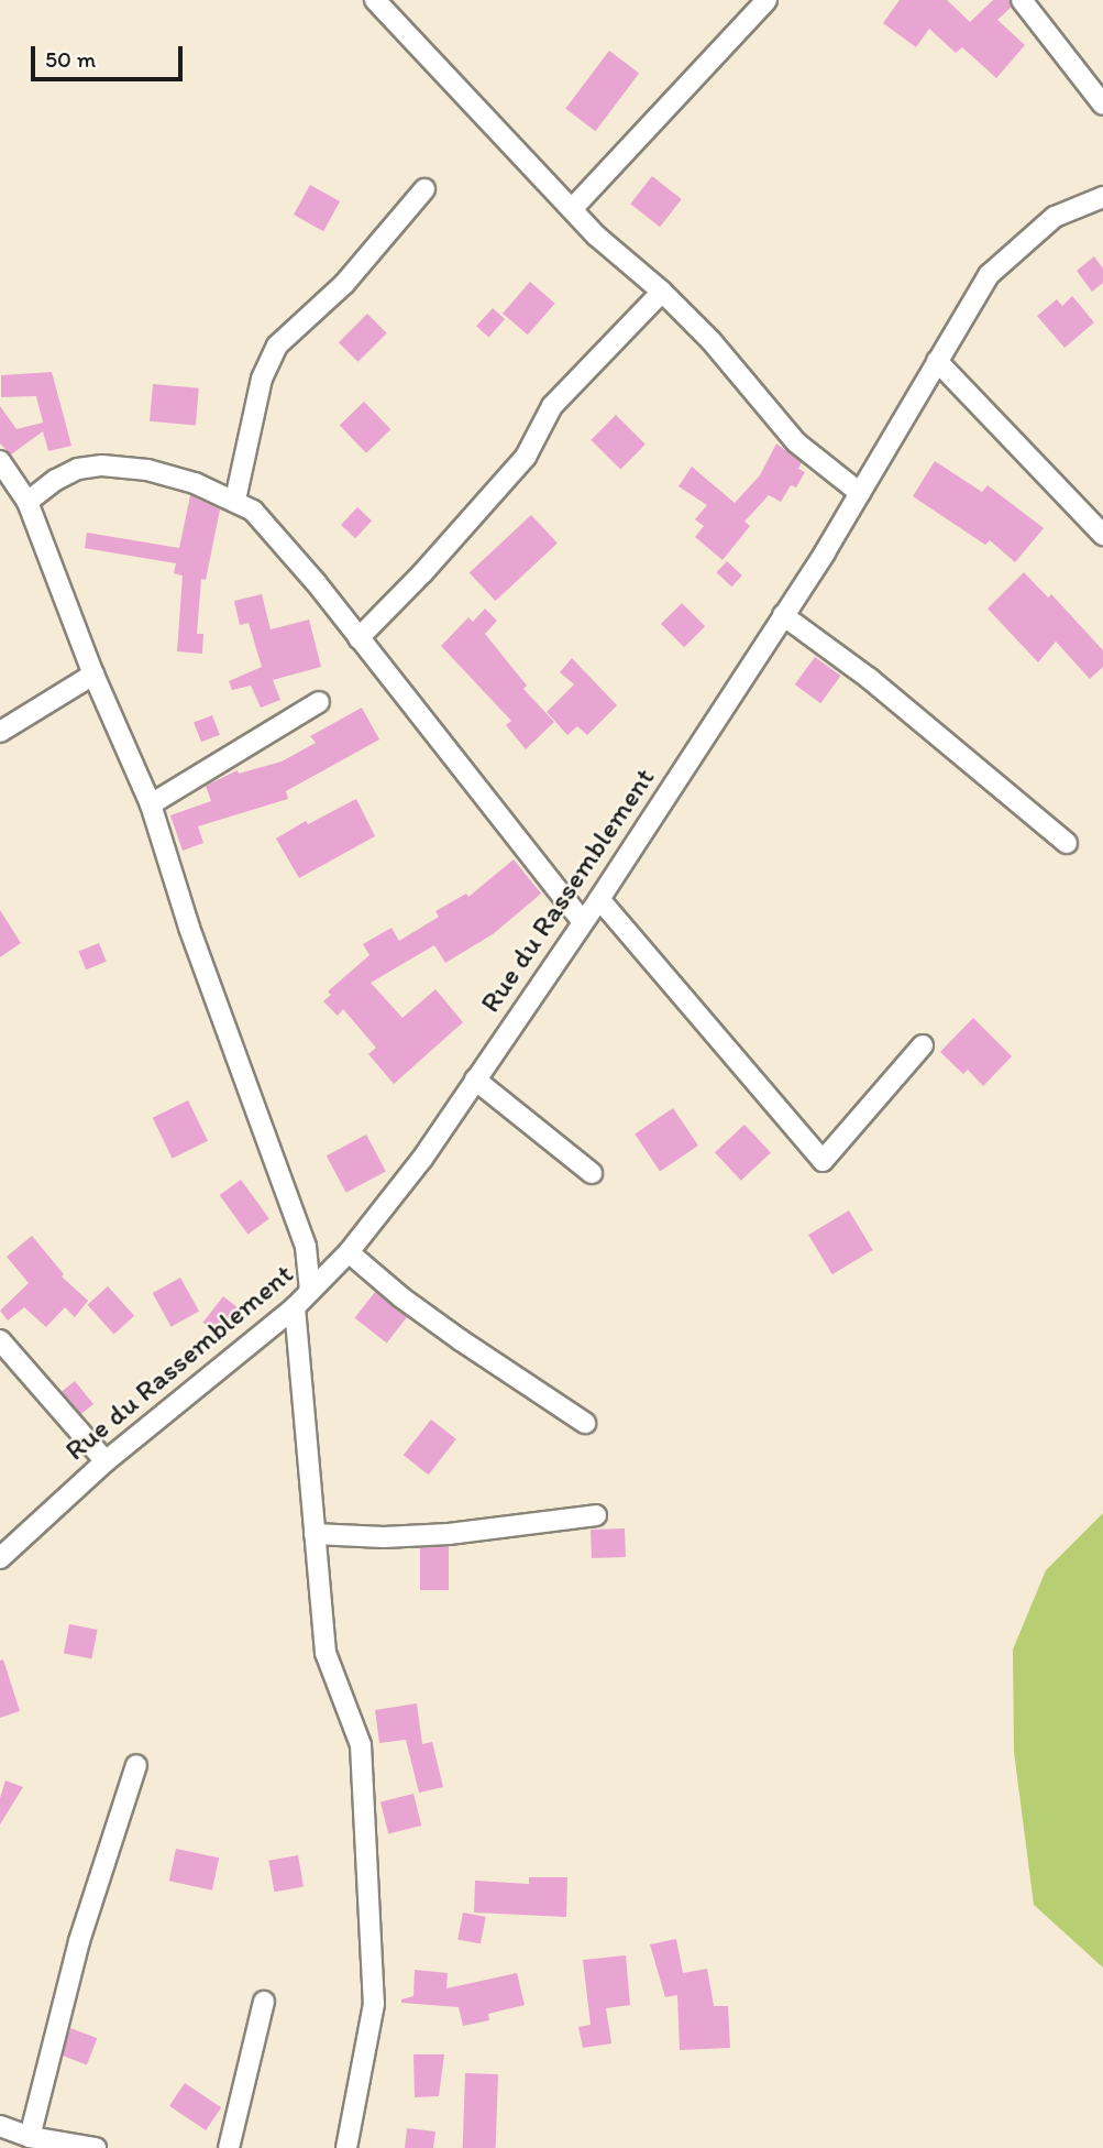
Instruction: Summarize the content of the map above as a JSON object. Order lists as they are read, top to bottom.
{
  "streets": {
    "street": ["Rue du Rassemblement"]
  },
  "scale_bar": "50 m"
}
